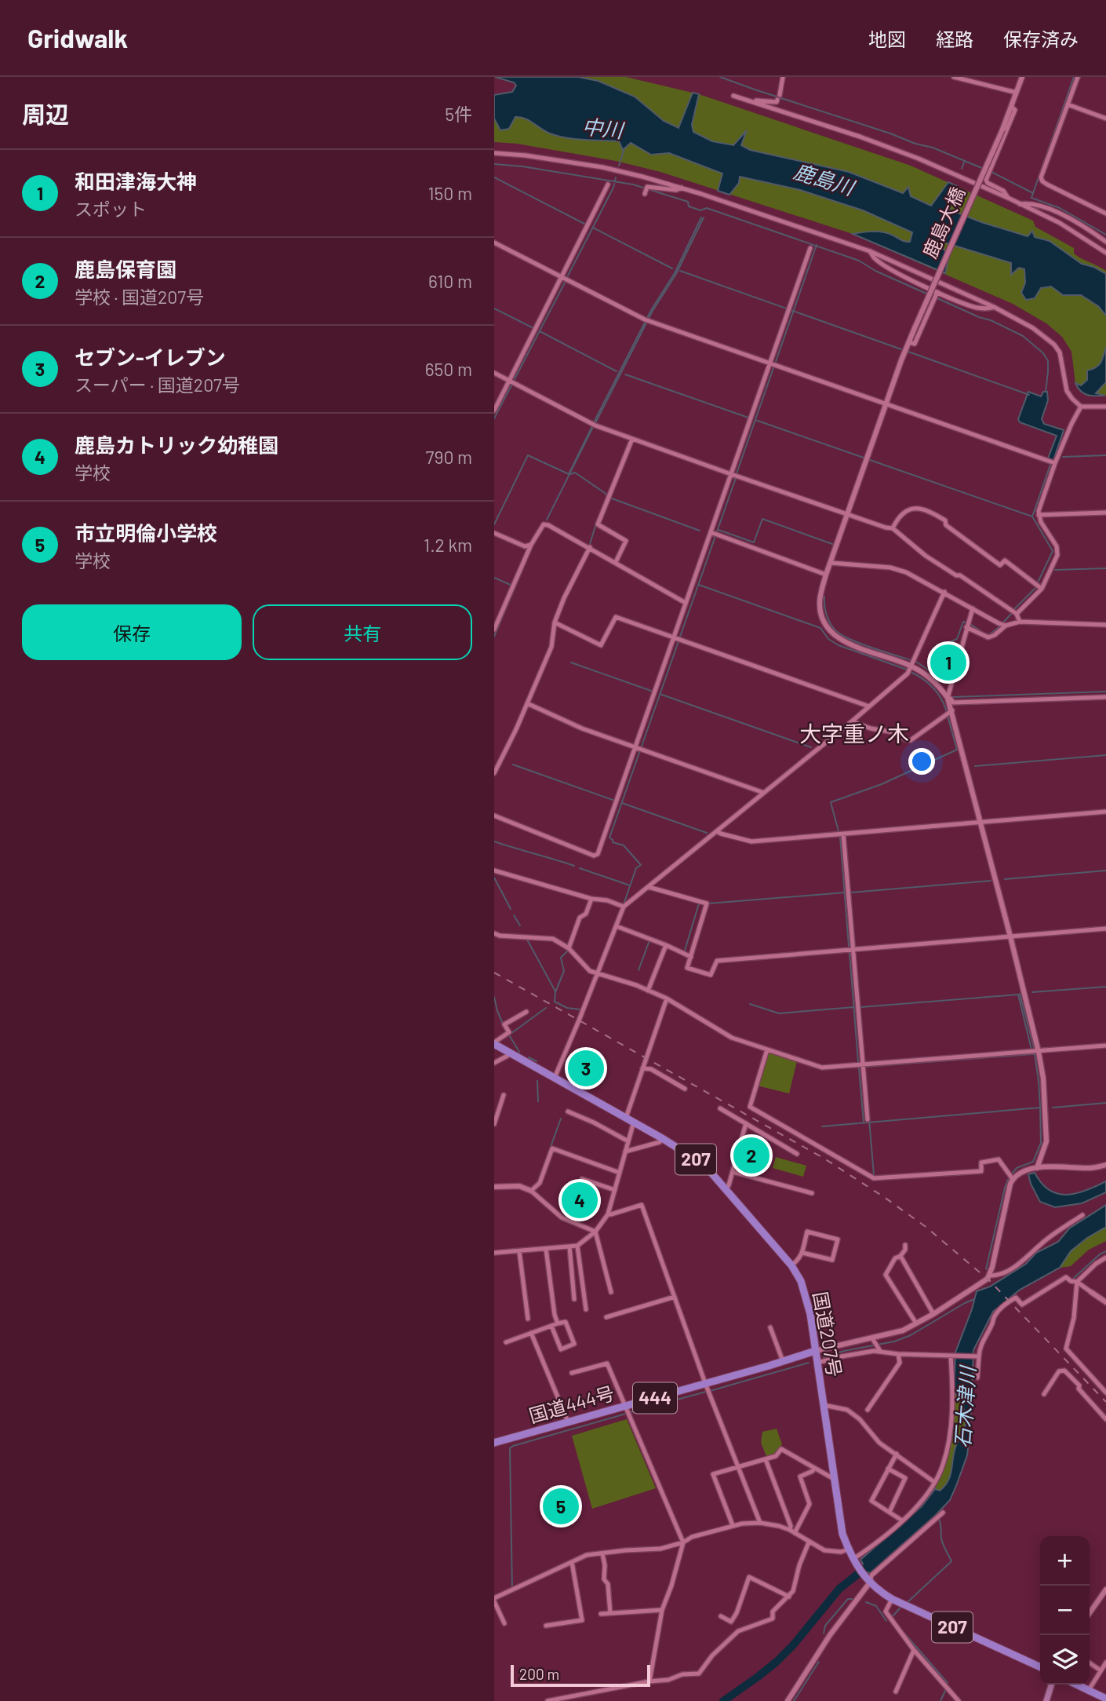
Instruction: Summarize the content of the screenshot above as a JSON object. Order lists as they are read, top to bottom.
{
  "streets": {
    "highway": [
      "207",
      "国道207号",
      "444",
      "国道444号"
    ],
    "street": ["鹿島大橋"]
  },
  "crossings": [
    ["国道207号", "国道444号"]
  ],
  "districts": ["大字重ノ木"],
  "water": ["中川", "鹿島川", "石木津川"],
  "scale_bar": "200 m",
  "page": {
    "header": "Gridwalk",
    "nav": ["地図", "経路", "保存済み"],
    "heading": ["周辺", "5件"],
    "list": [
      {
        "mark": "1",
        "name": "和田津海大神",
        "note": "スポット",
        "value": "150 m"
      },
      {
        "mark": "2",
        "name": "鹿島保育園",
        "note": "学校 · 国道207号",
        "value": "610 m"
      },
      {
        "mark": "3",
        "name": "セブン-イレブン",
        "note": "スーパー · 国道207号",
        "value": "650 m"
      },
      {
        "mark": "4",
        "name": "鹿島カトリック幼稚園",
        "note": "学校",
        "value": "790 m"
      },
      {
        "mark": "5",
        "name": "市立明倫小学校",
        "note": "学校",
        "value": "1.2 km"
      }
    ],
    "buttons": ["保存", "共有"],
    "pins": [
      "1",
      "3",
      "2",
      "4",
      "5"
    ],
    "map_buttons": ["+", "−"],
    "scale": "200 m"
  }
}
